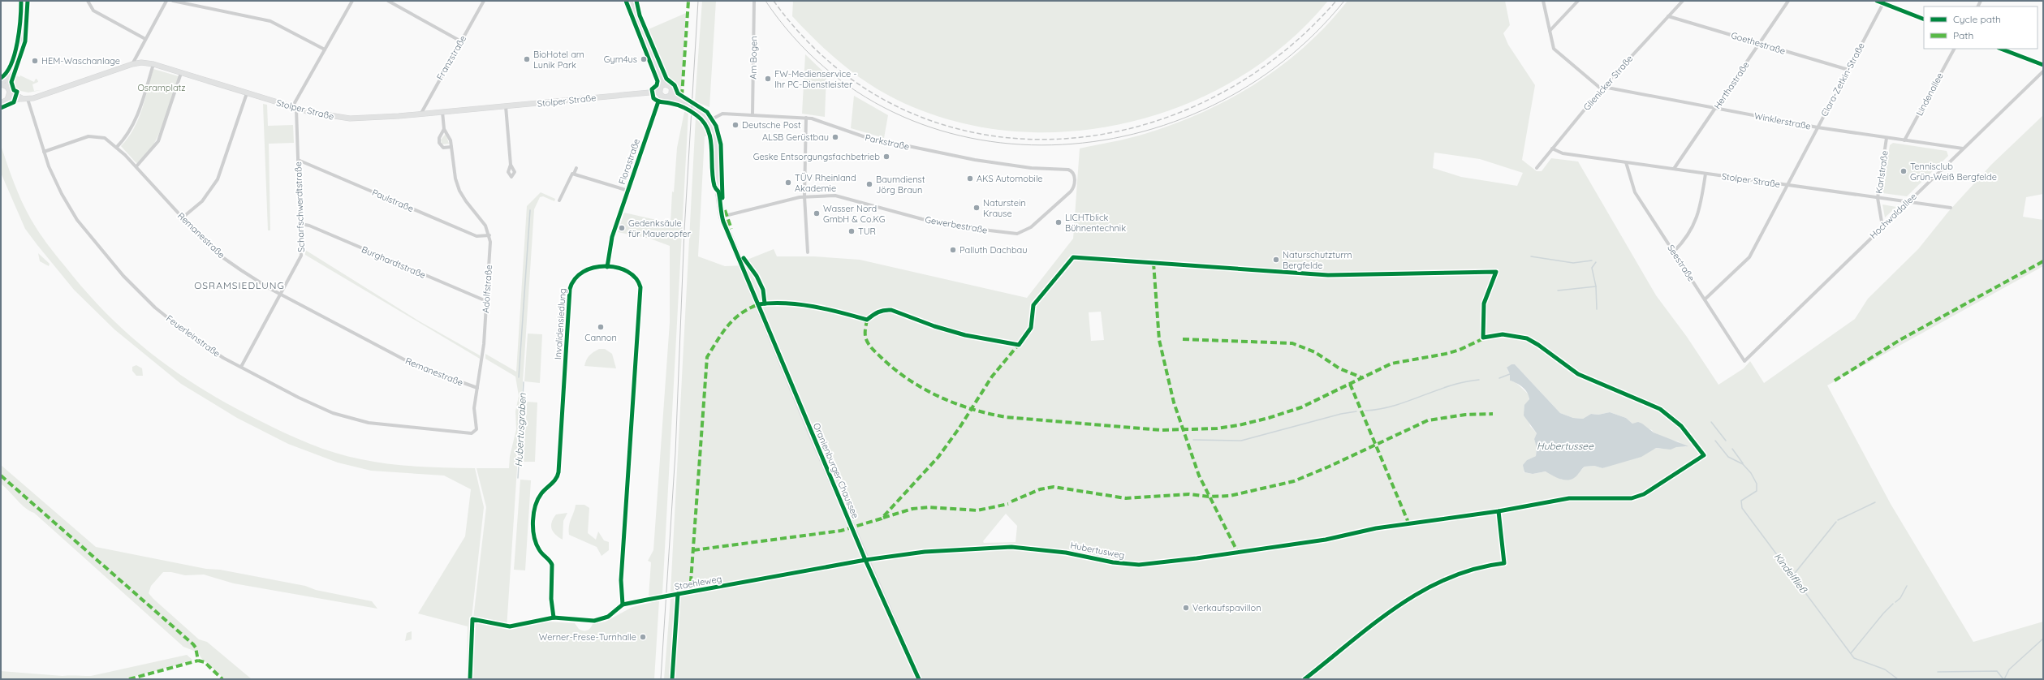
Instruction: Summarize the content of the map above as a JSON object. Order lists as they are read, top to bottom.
{
  "streets": {
    "main road": ["Stolper Straße", "Oranienburger Chaussee"],
    "street": [
      "Goethestraße",
      "Franzstraße",
      "Am Bogen",
      "Clara-Zetkin-Straße",
      "Glienicker Straße",
      "Herthastraße",
      "Lindenallee",
      "Winklerstraße",
      "Parkstraße",
      "Florastraße",
      "Karlstraße",
      "Paulstraße",
      "Scharfschwerdtstraße",
      "Hochwaldallee",
      "Gewerbestraße",
      "Remanestraße",
      "Burghardtstraße",
      "Seestraße",
      "Adolfstraße",
      "Invalidensiedlung",
      "Feuerleinstraße",
      "Hubertusweg",
      "Staehleweg"
    ]
  },
  "crossings": [
    ["Goethestraße", "Clara-Zetkin-Straße"],
    ["Goethestraße", "Glienicker Straße"],
    ["Goethestraße", "Herthastraße"],
    ["Franzstraße", "Stolper Straße"],
    ["Am Bogen", "Parkstraße"],
    ["Clara-Zetkin-Straße", "Stolper Straße"],
    ["Clara-Zetkin-Straße", "Winklerstraße"],
    ["Clara-Zetkin-Straße", "Seestraße"],
    ["Glienicker Straße", "Stolper Straße"],
    ["Glienicker Straße", "Winklerstraße"],
    ["Herthastraße", "Stolper Straße"],
    ["Herthastraße", "Winklerstraße"],
    ["Lindenallee", "Winklerstraße"],
    ["Stolper Straße", "Florastraße"],
    ["Stolper Straße", "Karlstraße"],
    ["Stolper Straße", "Scharfschwerdtstraße"],
    ["Stolper Straße", "Hochwaldallee"],
    ["Stolper Straße", "Seestraße"],
    ["Stolper Straße", "Feuerleinstraße"],
    ["Winklerstraße", "Karlstraße"],
    ["Winklerstraße", "Hochwaldallee"],
    ["Parkstraße", "Gewerbestraße"],
    ["Parkstraße", "Oranienburger Chaussee"],
    ["Karlstraße", "Hochwaldallee"],
    ["Paulstraße", "Scharfschwerdtstraße"],
    ["Paulstraße", "Adolfstraße"],
    ["Scharfschwerdtstraße", "Remanestraße"],
    ["Scharfschwerdtstraße", "Burghardtstraße"],
    ["Scharfschwerdtstraße", "Feuerleinstraße"],
    ["Hochwaldallee", "Seestraße"],
    ["Gewerbestraße", "Oranienburger Chaussee"],
    ["Remanestraße", "Adolfstraße"],
    ["Remanestraße", "Feuerleinstraße"],
    ["Burghardtstraße", "Adolfstraße"],
    ["Adolfstraße", "Feuerleinstraße"],
    ["Invalidensiedlung", "Staehleweg"],
    ["Oranienburger Chaussee", "Hubertusweg"],
    ["Oranienburger Chaussee", "Staehleweg"],
    ["Hubertusweg", "Staehleweg"]
  ],
  "districts": ["OSRAMSIEDLUNG"],
  "water": ["Hubertusgraben", "Hubertussee", "Kindelfließ"],
  "parks": ["Osramplatz"],
  "places": [
    "BioHotel am Lunik Park",
    "Gym4us",
    "HEM-Waschanlage",
    "FW-Medienservice - Ihr PC-Dienstleister",
    "Deutsche Post",
    "ALSB Gerüstbau",
    "Geske Entsorgungsfachbetrieb",
    "Tennisclub Grün-Weiß Bergfelde",
    "AKS Automobile",
    "TÜV Rheinland Akademie",
    "Baumdienst Jörg Braun",
    "Naturstein Krause",
    "Wasser Nord GmbH & Co.KG",
    "LICHTblick Bühnentechnik",
    "Gedenksäule für Maueropfer",
    "TUR",
    "Palluth Dachbau",
    "Naturschutzturm Bergfelde",
    "Cannon",
    "Verkaufspavillon",
    "Werner-Frese-Turnhalle"
  ],
  "legend": ["Cycle path", "Path"]
}
